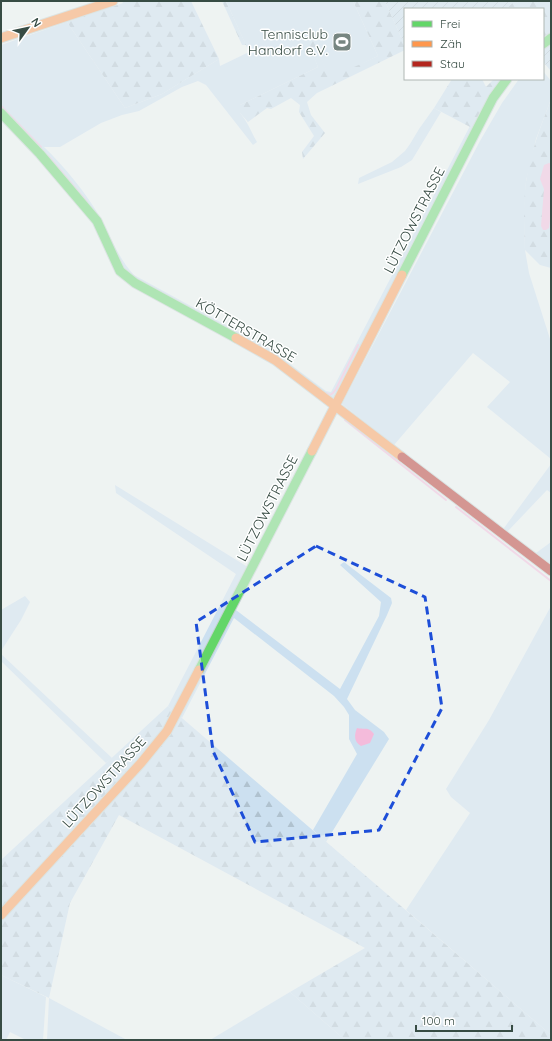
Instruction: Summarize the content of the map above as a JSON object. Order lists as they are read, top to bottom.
{
  "streets": {
    "street": ["LÜTZOWSTRASSE", "KÖTTERSTRASSE"]
  },
  "crossings": [
    ["LÜTZOWSTRASSE", "KÖTTERSTRASSE"]
  ],
  "places": {
    "sports": ["Tennisclub Handorf e.V."]
  },
  "legend": ["Frei", "Zäh", "Stau"],
  "scale_bar": "100 m",
  "north": "top right"
}
